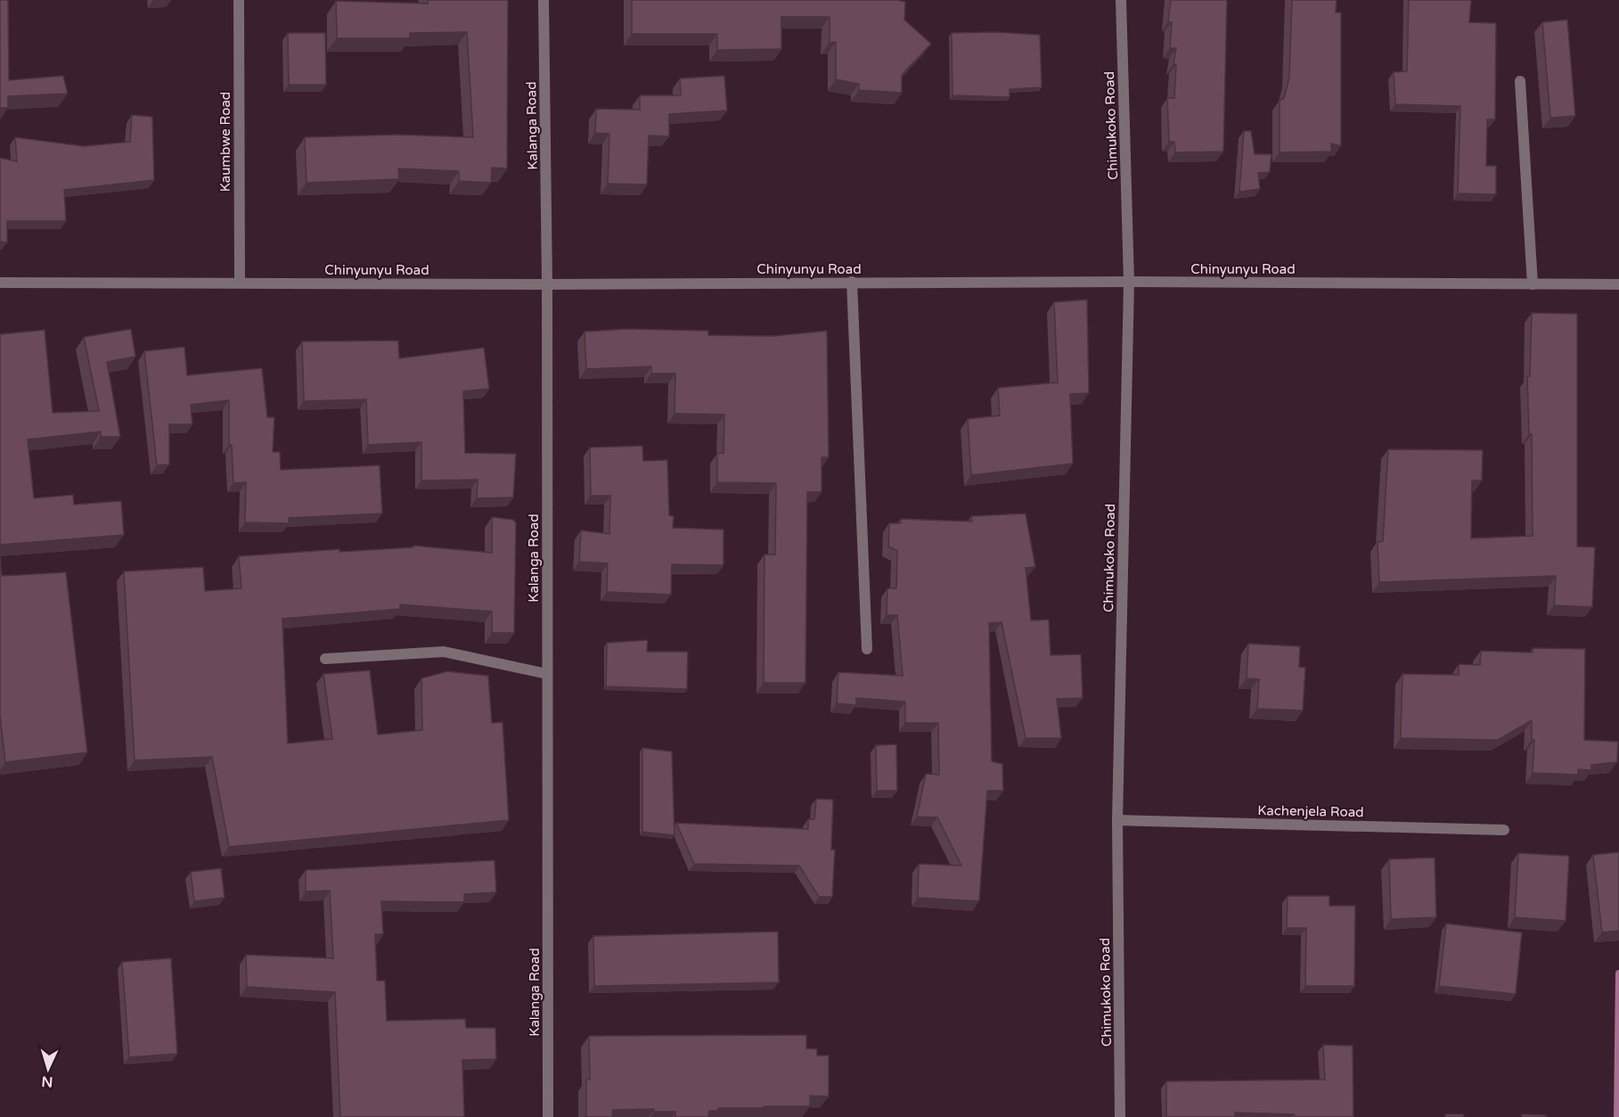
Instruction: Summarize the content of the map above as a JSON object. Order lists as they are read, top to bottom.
{
  "streets": {
    "street": [
      "Kalanga Road",
      "Chimukoko Road",
      "Kaumbwe Road",
      "Chinyunyu Road",
      "Kachenjela Road"
    ]
  },
  "crossings": [
    ["Kalanga Road", "Chinyunyu Road"],
    ["Chimukoko Road", "Chinyunyu Road"],
    ["Chimukoko Road", "Kachenjela Road"],
    ["Kaumbwe Road", "Chinyunyu Road"]
  ],
  "north": "bottom"
}
